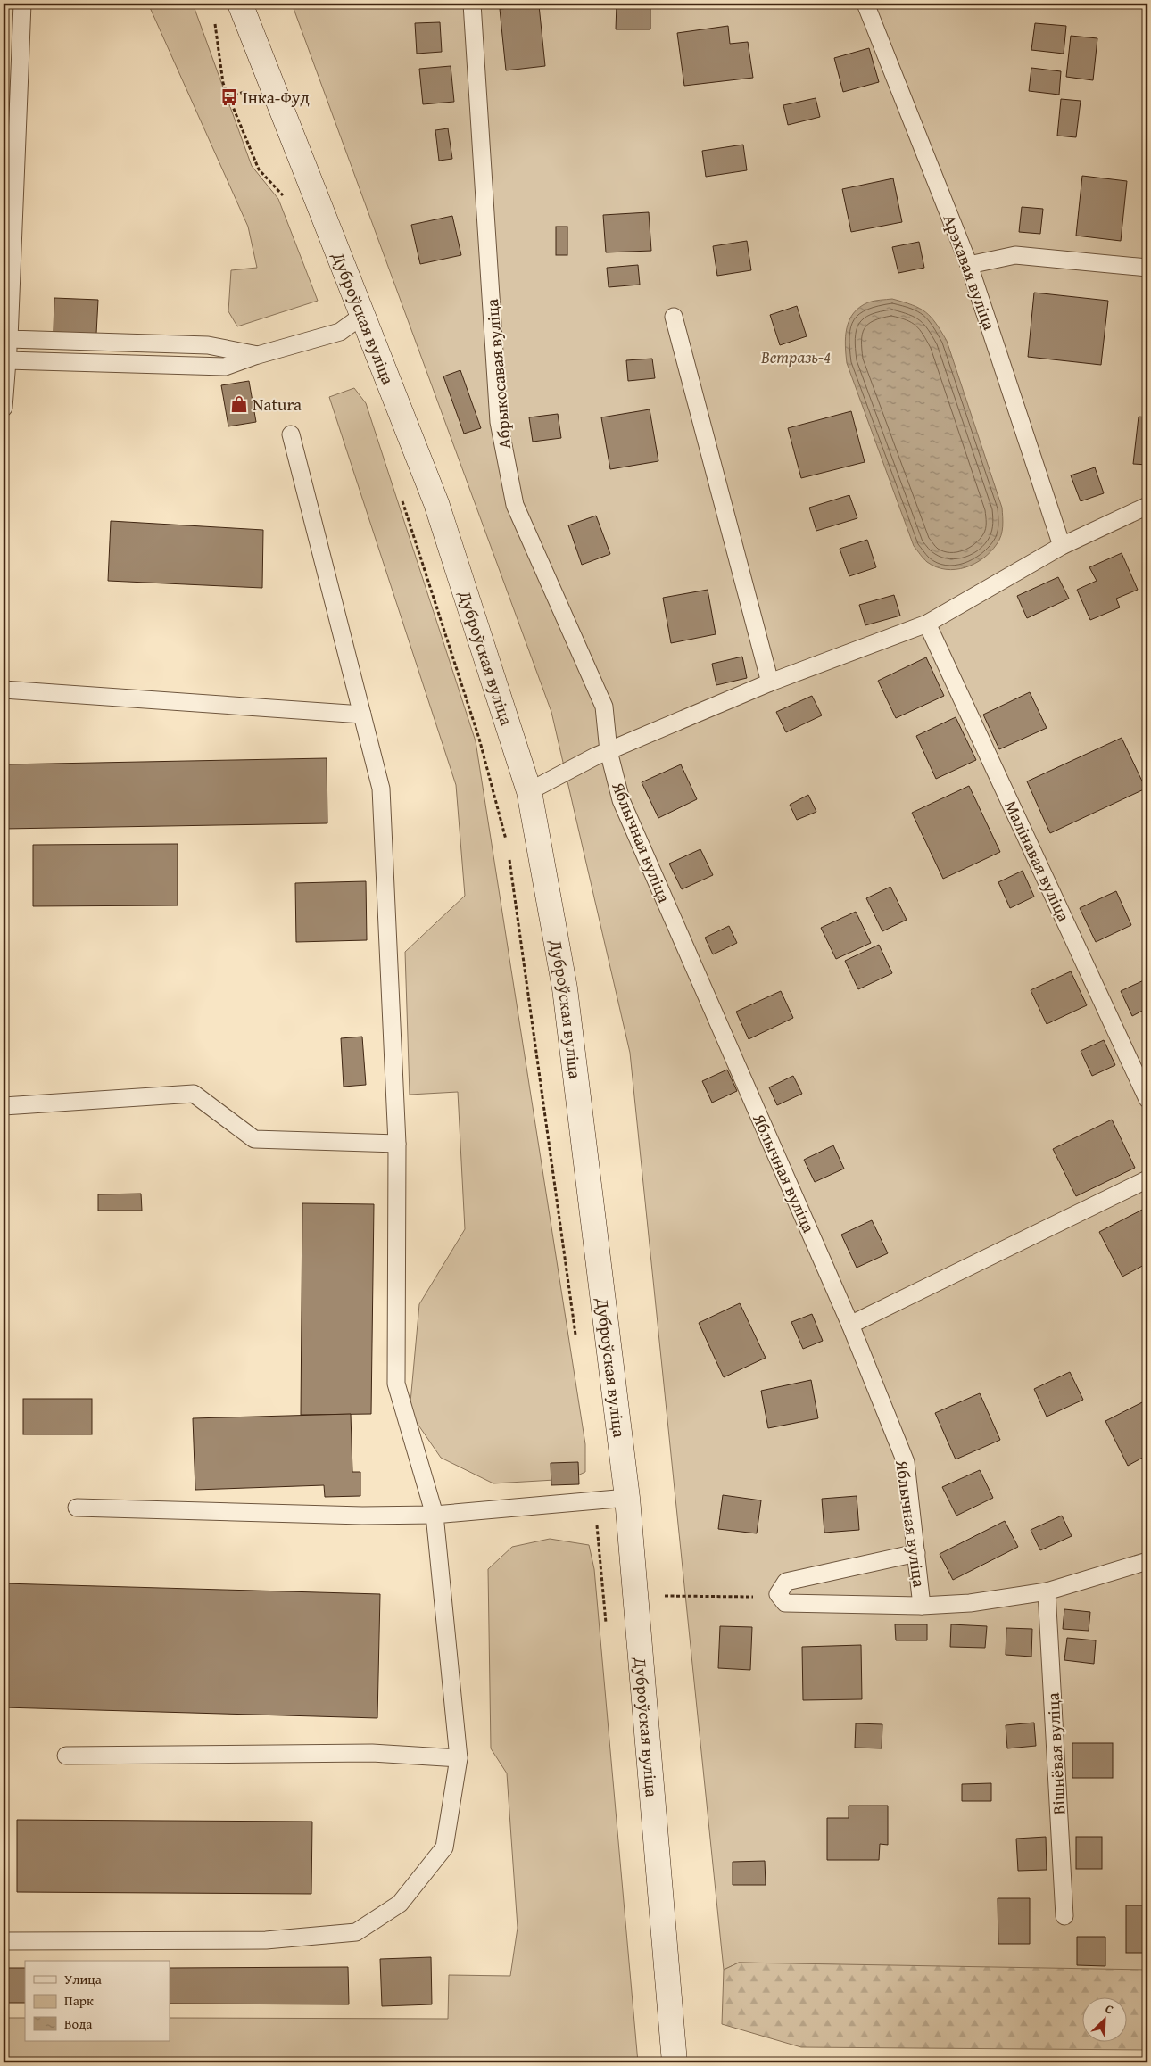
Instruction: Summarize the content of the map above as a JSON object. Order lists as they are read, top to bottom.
{
  "streets": {
    "main road": ["Дуброўская вуліца"],
    "lane": [
      "Арэхавая вуліца",
      "Абрыкосавая вуліца",
      "Яблычная вуліца",
      "Малінавая вуліца",
      "Вішнёвая вуліца"
    ]
  },
  "crossings": [
    ["Абрыкосавая вуліца", "Яблычная вуліца"]
  ],
  "parks": ["Ветразь-4"],
  "places": {
    "bus stop": ["Інка-Фуд"],
    "shop": ["Natura"]
  },
  "legend": ["Улица", "Парк", "Вода"],
  "north": "top right"
}
